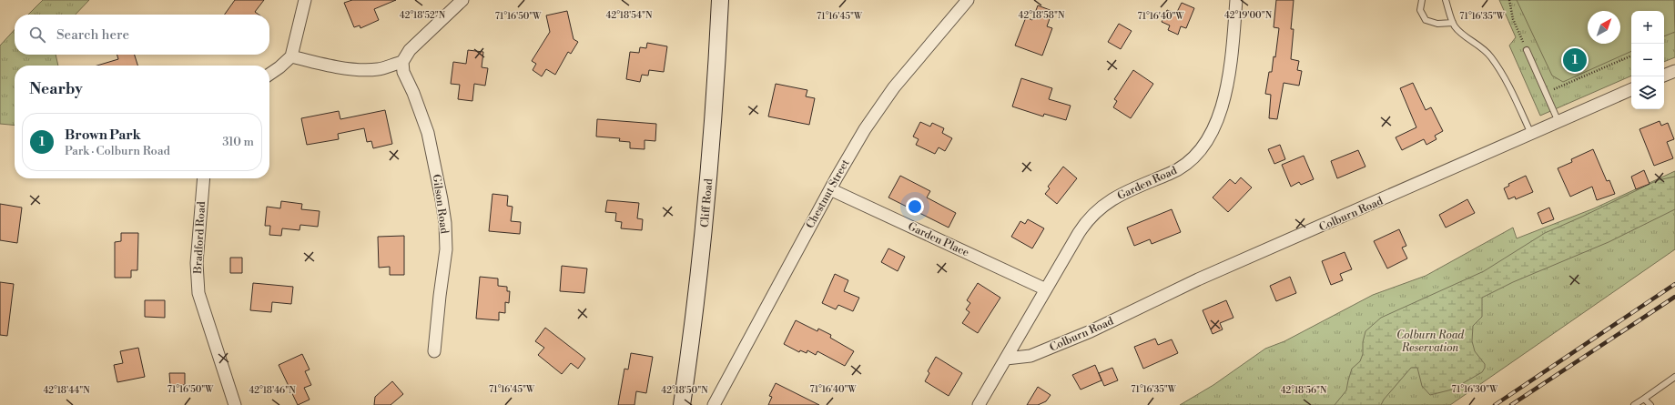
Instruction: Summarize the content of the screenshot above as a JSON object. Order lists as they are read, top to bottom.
{
  "streets": {
    "street": [
      "Garden Road",
      "Chestnut Street",
      "Cliff Road",
      "Gilson Road",
      "Colburn Road",
      "Bradford Road",
      "Garden Place"
    ]
  },
  "crossings": [
    ["Garden Road", "Colburn Road"],
    ["Garden Road", "Garden Place"],
    ["Chestnut Street", "Garden Place"]
  ],
  "parks": ["Colburn Road Reservation"],
  "north": "top right",
  "page": {
    "map_buttons": ["+", "−"],
    "search": "Search here",
    "pins": "1",
    "heading": "Nearby",
    "list": [
      {
        "mark": "1",
        "name": "Brown Park",
        "note": "Park · Colburn Road",
        "value": "310 m"
      }
    ]
  },
  "coordinates": [
    "42°18'52\"N",
    "42°18'54\"N",
    "42°18'58\"N",
    "42°19'00\"N",
    "71°16'50\"W",
    "71°16'45\"W",
    "71°16'40\"W",
    "71°16'35\"W",
    "71°16'30\"W",
    "42°18'44\"N",
    "42°18'46\"N",
    "42°18'50\"N",
    "42°18'56\"N"
  ]
}
